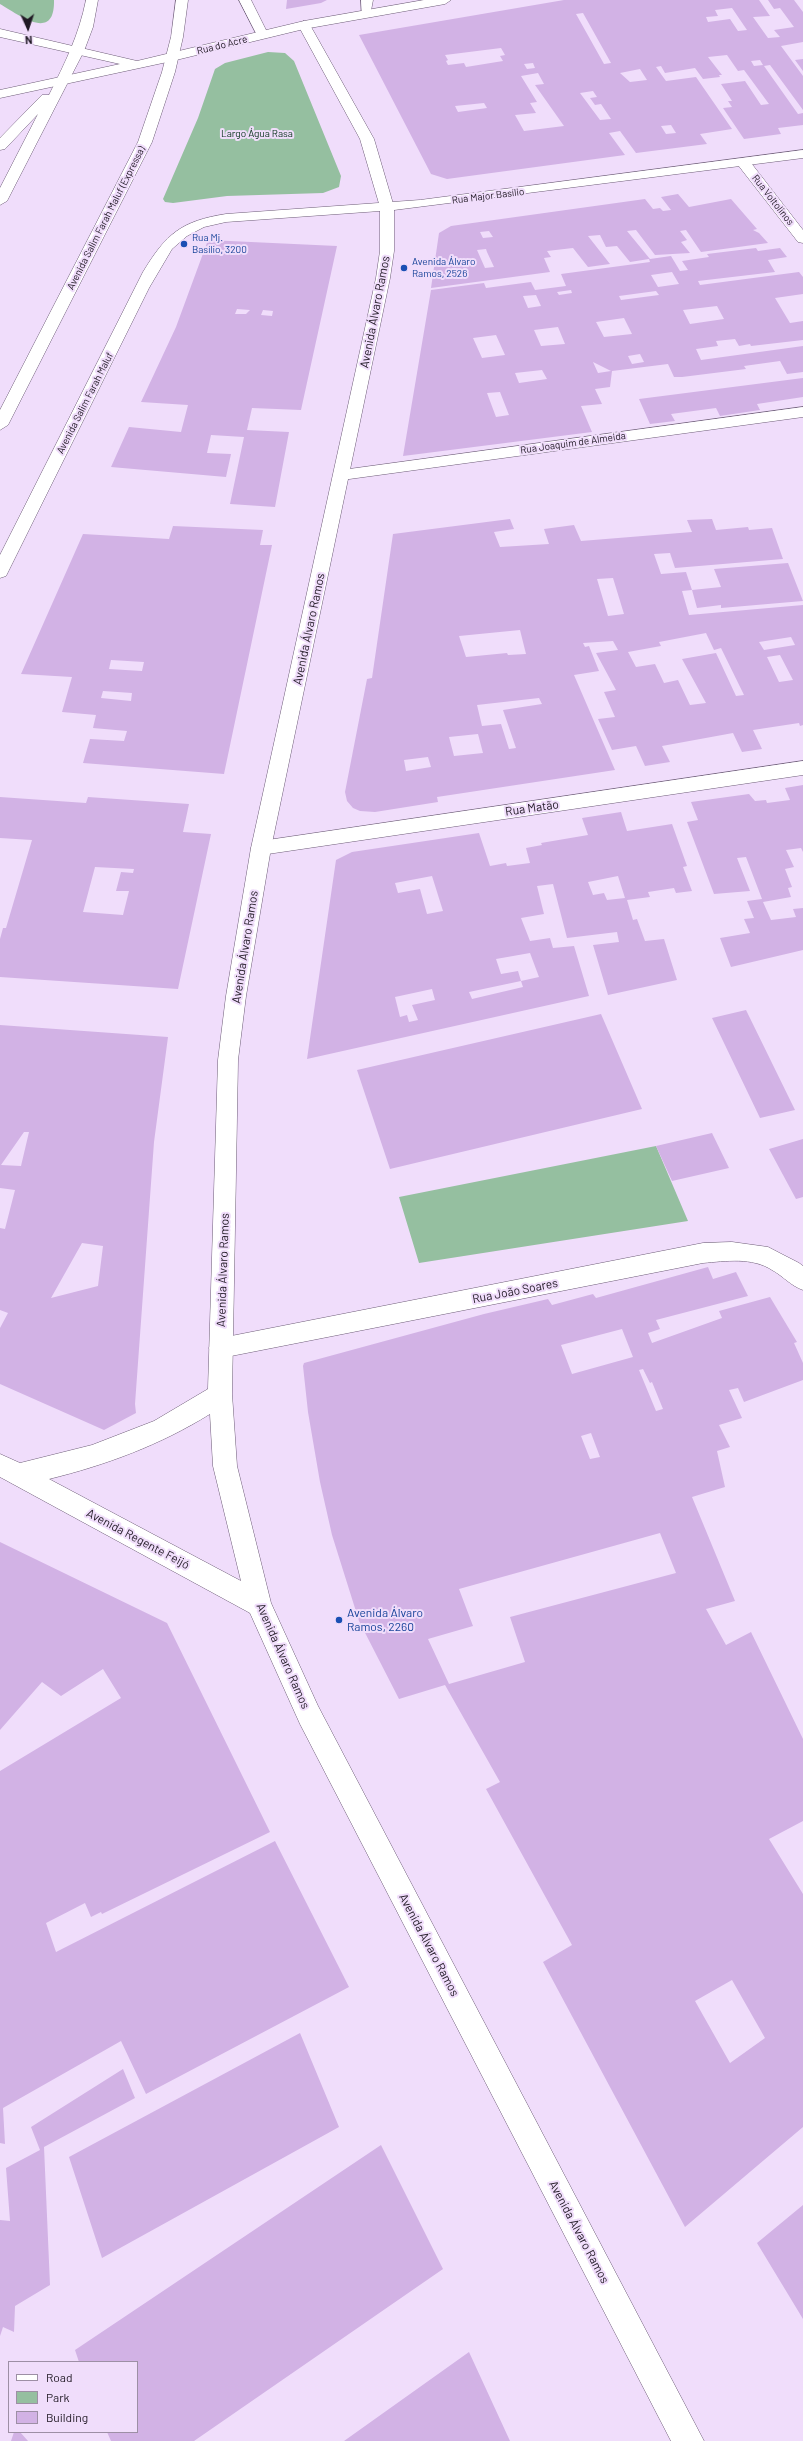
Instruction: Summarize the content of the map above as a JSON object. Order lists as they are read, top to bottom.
{
  "streets": {
    "main road": [
      "Rua do Acre",
      "Rua Major Basílio",
      "Rua Voltolinos",
      "Avenida Salim Farah Maluf (Expressa)",
      "Avenida Álvaro Ramos",
      "Avenida Salim Farah Maluf",
      "Rua Joaquim de Almeida",
      "Rua Matão",
      "Rua João Soares",
      "Avenida Regente Feijó"
    ]
  },
  "crossings": [
    ["Rua do Acre", "Avenida Salim Farah Maluf (Expressa)"],
    ["Rua do Acre", "Avenida Álvaro Ramos"],
    ["Rua Major Basílio", "Rua Voltolinos"],
    ["Rua Major Basílio", "Avenida Álvaro Ramos"],
    ["Rua Major Basílio", "Avenida Salim Farah Maluf"],
    ["Avenida Álvaro Ramos", "Rua Joaquim de Almeida"],
    ["Avenida Álvaro Ramos", "Rua Matão"],
    ["Avenida Álvaro Ramos", "Rua João Soares"],
    ["Avenida Álvaro Ramos", "Avenida Regente Feijó"]
  ],
  "parks": ["Largo Água Rasa"],
  "places": ["Rua Mj. Basílio, 3200", "Avenida Álvaro Ramos, 2526", "Avenida Álvaro Ramos, 2260"],
  "legend": ["Road", "Park", "Building"],
  "north": "bottom"
}
